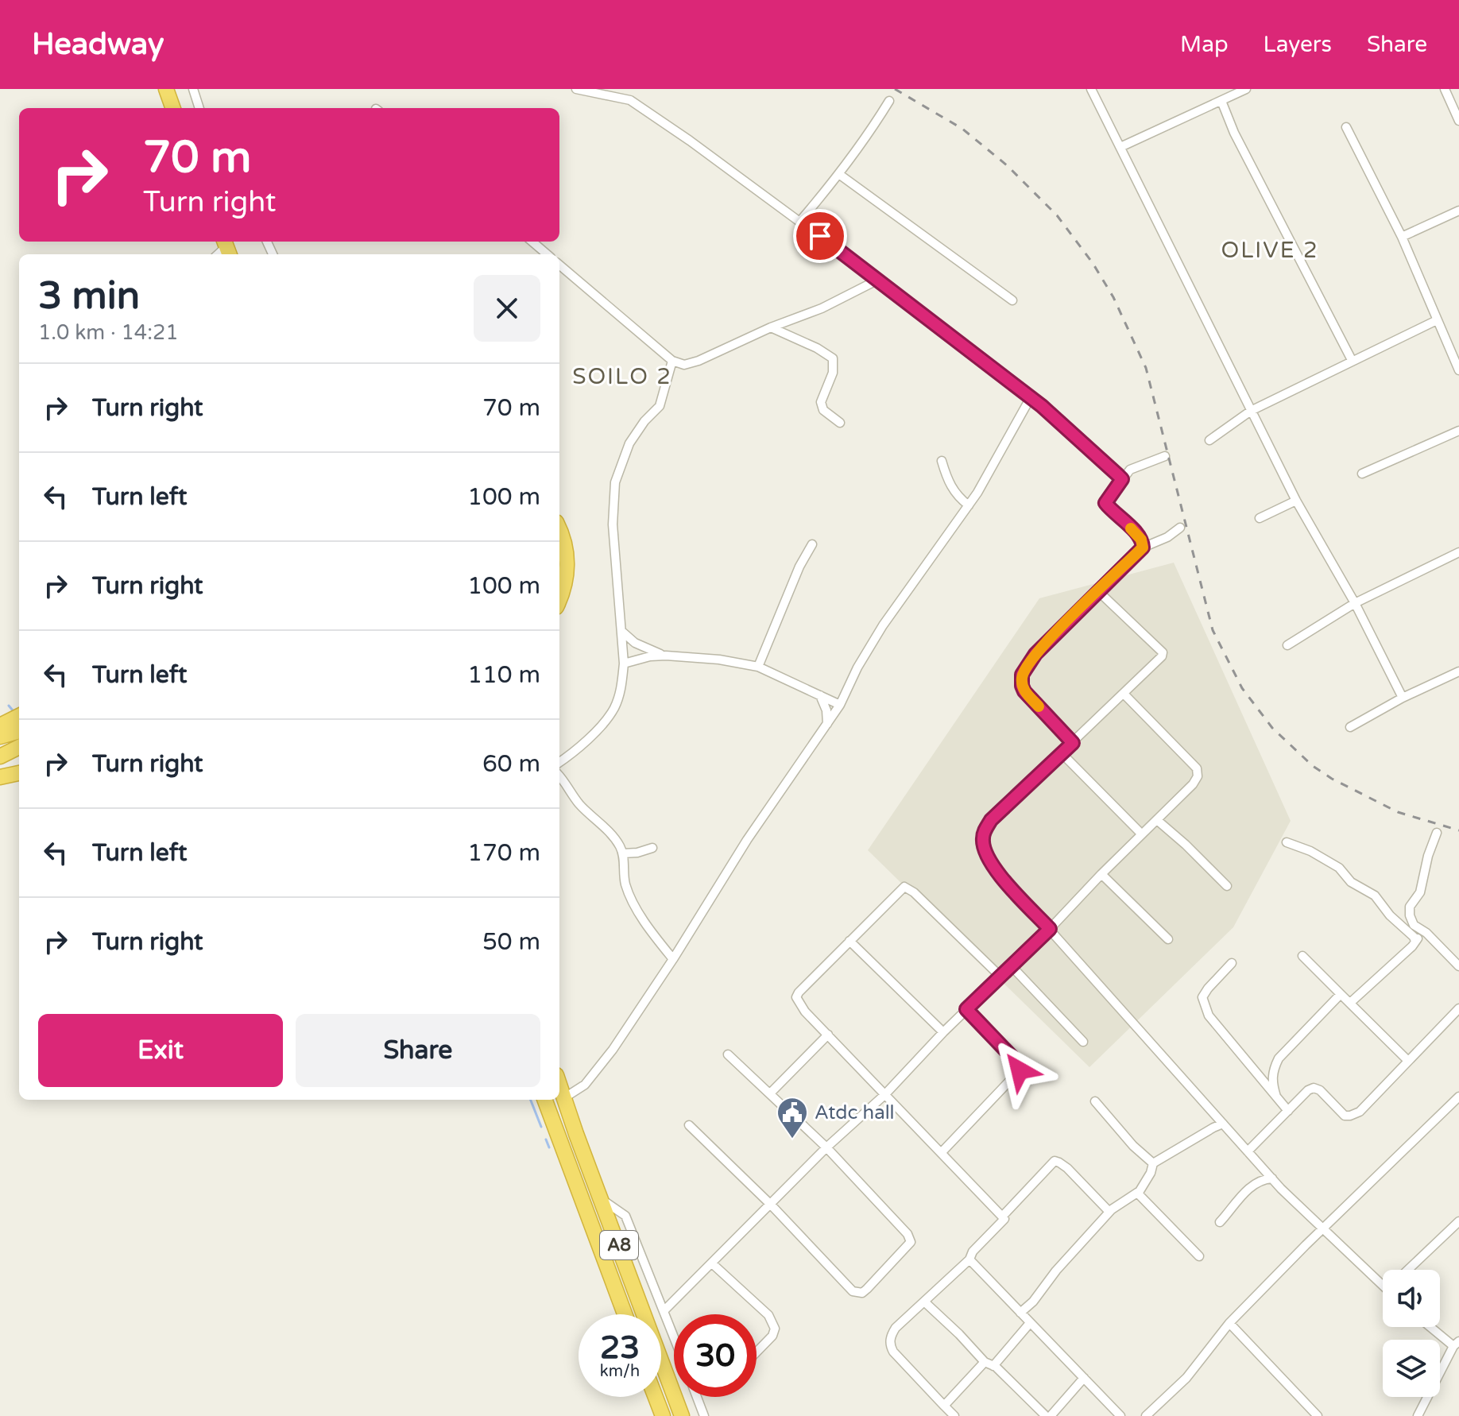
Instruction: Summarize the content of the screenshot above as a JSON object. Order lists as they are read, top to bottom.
{
  "streets": {
    "highway": ["A8"]
  },
  "districts": ["OLIVE 2", "SOILO 2"],
  "places": {
    "public building": ["Atdc hall"]
  },
  "page": {
    "header": "Headway",
    "nav": ["Map", "Layers", "Share"],
    "turn": ["70 m", "Turn right"],
    "heading": ["3 min", "1.0 km · 14:21"],
    "list": [
      {
        "name": "Turn right",
        "value": "70 m"
      },
      {
        "name": "Turn left",
        "value": "100 m"
      },
      {
        "name": "Turn right",
        "value": "100 m"
      },
      {
        "name": "Turn left",
        "value": "110 m"
      },
      {
        "name": "Turn right",
        "value": "60 m"
      },
      {
        "name": "Turn left",
        "value": "170 m"
      },
      {
        "name": "Turn right",
        "value": "50 m"
      }
    ],
    "buttons": ["Exit", "Share"],
    "speed": "23 km/h",
    "limit": "30"
  }
}
